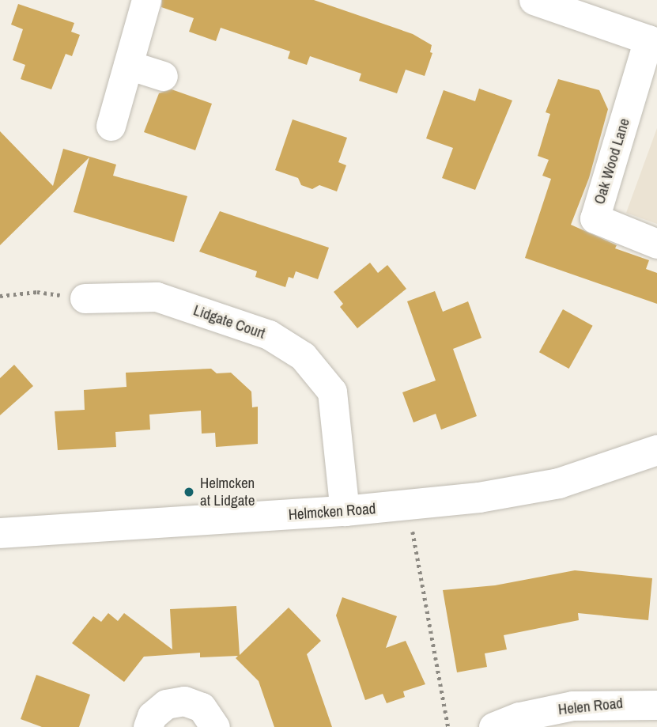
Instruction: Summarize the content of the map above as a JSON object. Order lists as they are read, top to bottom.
{
  "streets": {
    "main road": ["Helmcken Road"],
    "street": ["Oak Wood Lane", "Lidgate Court", "Helen Road"]
  },
  "crossings": [
    ["Lidgate Court", "Helmcken Road"]
  ],
  "places": ["Helmcken at Lidgate"]
}
